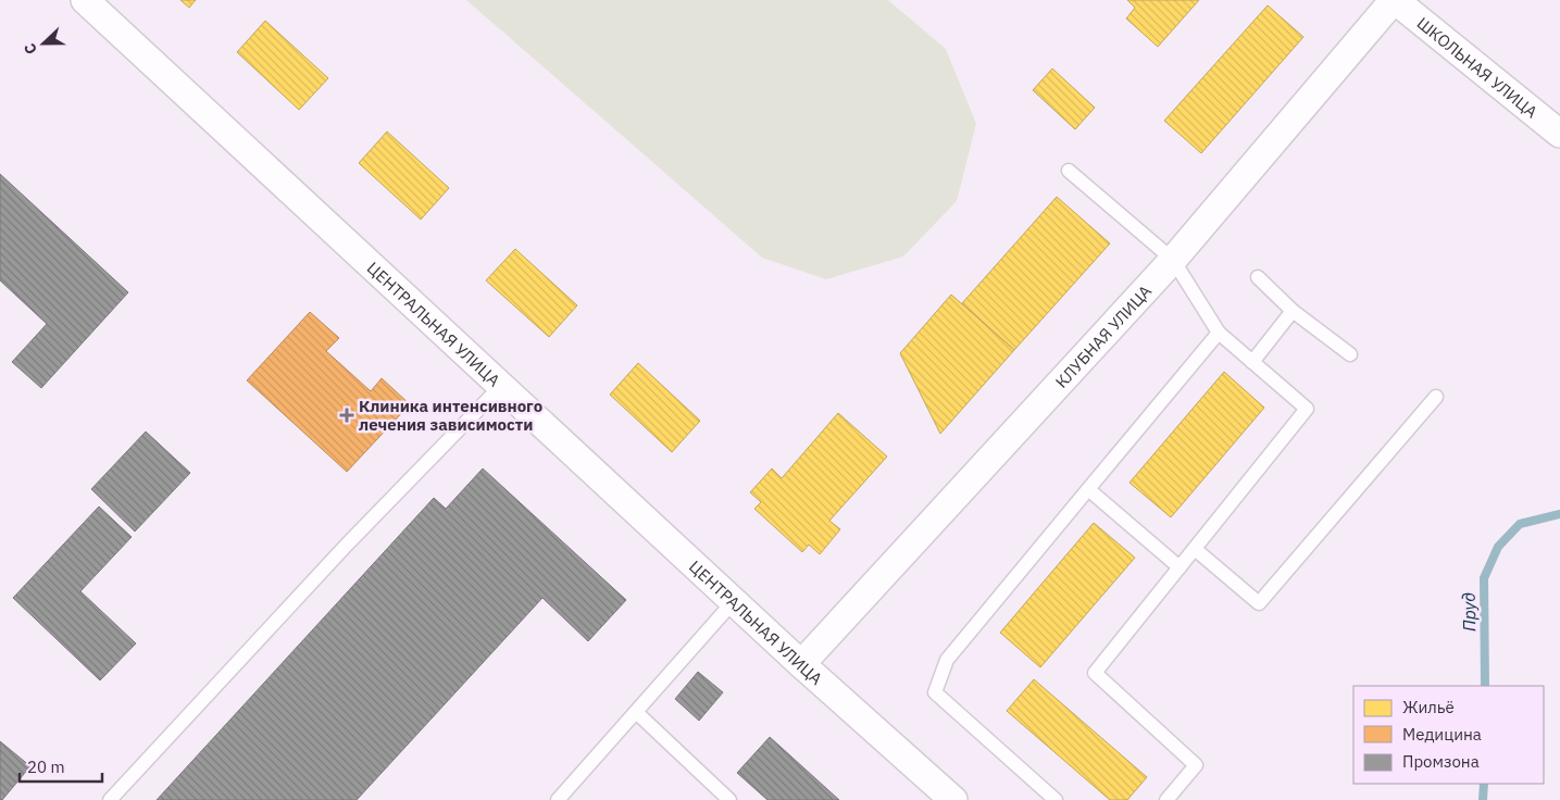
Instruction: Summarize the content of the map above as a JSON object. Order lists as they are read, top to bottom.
{
  "streets": {
    "street": ["ШКОЛЬНАЯ УЛИЦА", "ЦЕНТРАЛЬНАЯ УЛИЦА", "КЛУБНАЯ УЛИЦА"]
  },
  "crossings": [
    ["ШКОЛЬНАЯ УЛИЦА", "КЛУБНАЯ УЛИЦА"],
    ["ЦЕНТРАЛЬНАЯ УЛИЦА", "КЛУБНАЯ УЛИЦА"]
  ],
  "water": ["Пруд"],
  "places": {
    "health": ["Клиника интенсивного лечения зависимости"]
  },
  "legend": ["Жильё", "Медицина", "Промзона"],
  "scale_bar": "20 m",
  "north": "left"
}
